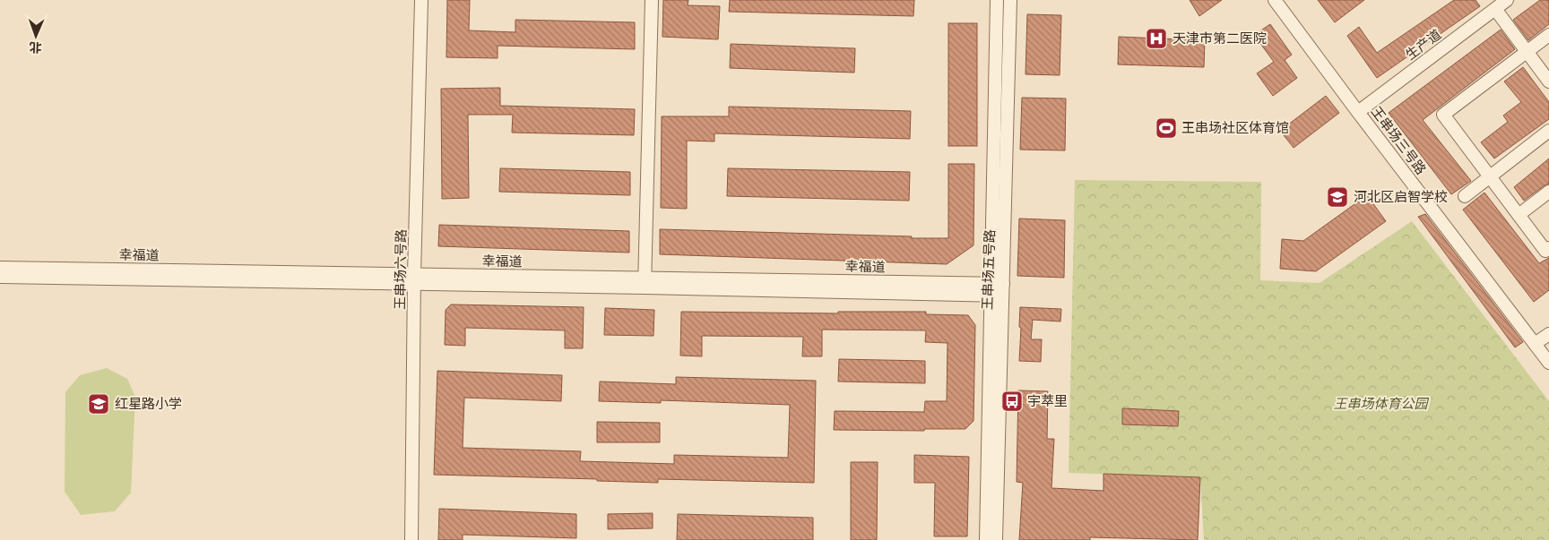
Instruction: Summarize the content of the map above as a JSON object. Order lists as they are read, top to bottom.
{
  "streets": {
    "street": [
      "生产道",
      "王串场三号路",
      "幸福道",
      "王串场六号路",
      "王串场五号路"
    ]
  },
  "crossings": [
    ["生产道", "王串场三号路"],
    ["幸福道", "王串场六号路"],
    ["幸福道", "王串场五号路"]
  ],
  "parks": ["王串场体育公园"],
  "places": {
    "hospital": ["天津市第二医院"],
    "sports": ["王串场社区体育馆"],
    "school or university": ["河北区启智学校", "红星路小学"],
    "bus stop": ["宇萃里"]
  },
  "north": "bottom"
}
